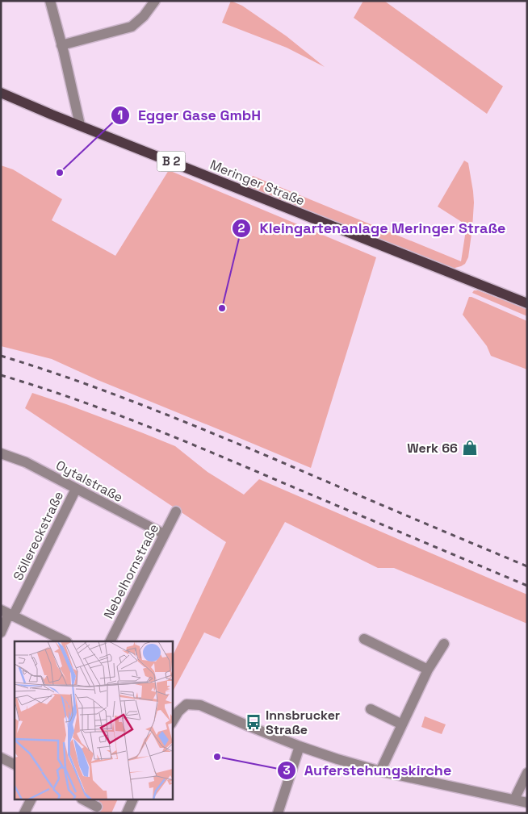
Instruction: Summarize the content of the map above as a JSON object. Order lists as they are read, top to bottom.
{
  "streets": {
    "main road": ["B 2", "Meringer Straße"],
    "street": ["Oytalstraße", "Söllereckstraße", "Nebelhornstraße"]
  },
  "crossings": [
    ["Oytalstraße", "Söllereckstraße"],
    ["Oytalstraße", "Nebelhornstraße"]
  ],
  "places": {
    "other": ["Egger Gase GmbH", "Kleingartenanlage Meringer Straße", "Auferstehungskirche"],
    "shop": ["Werk 66"],
    "bus stop": ["Innsbrucker Straße"]
  }
}
